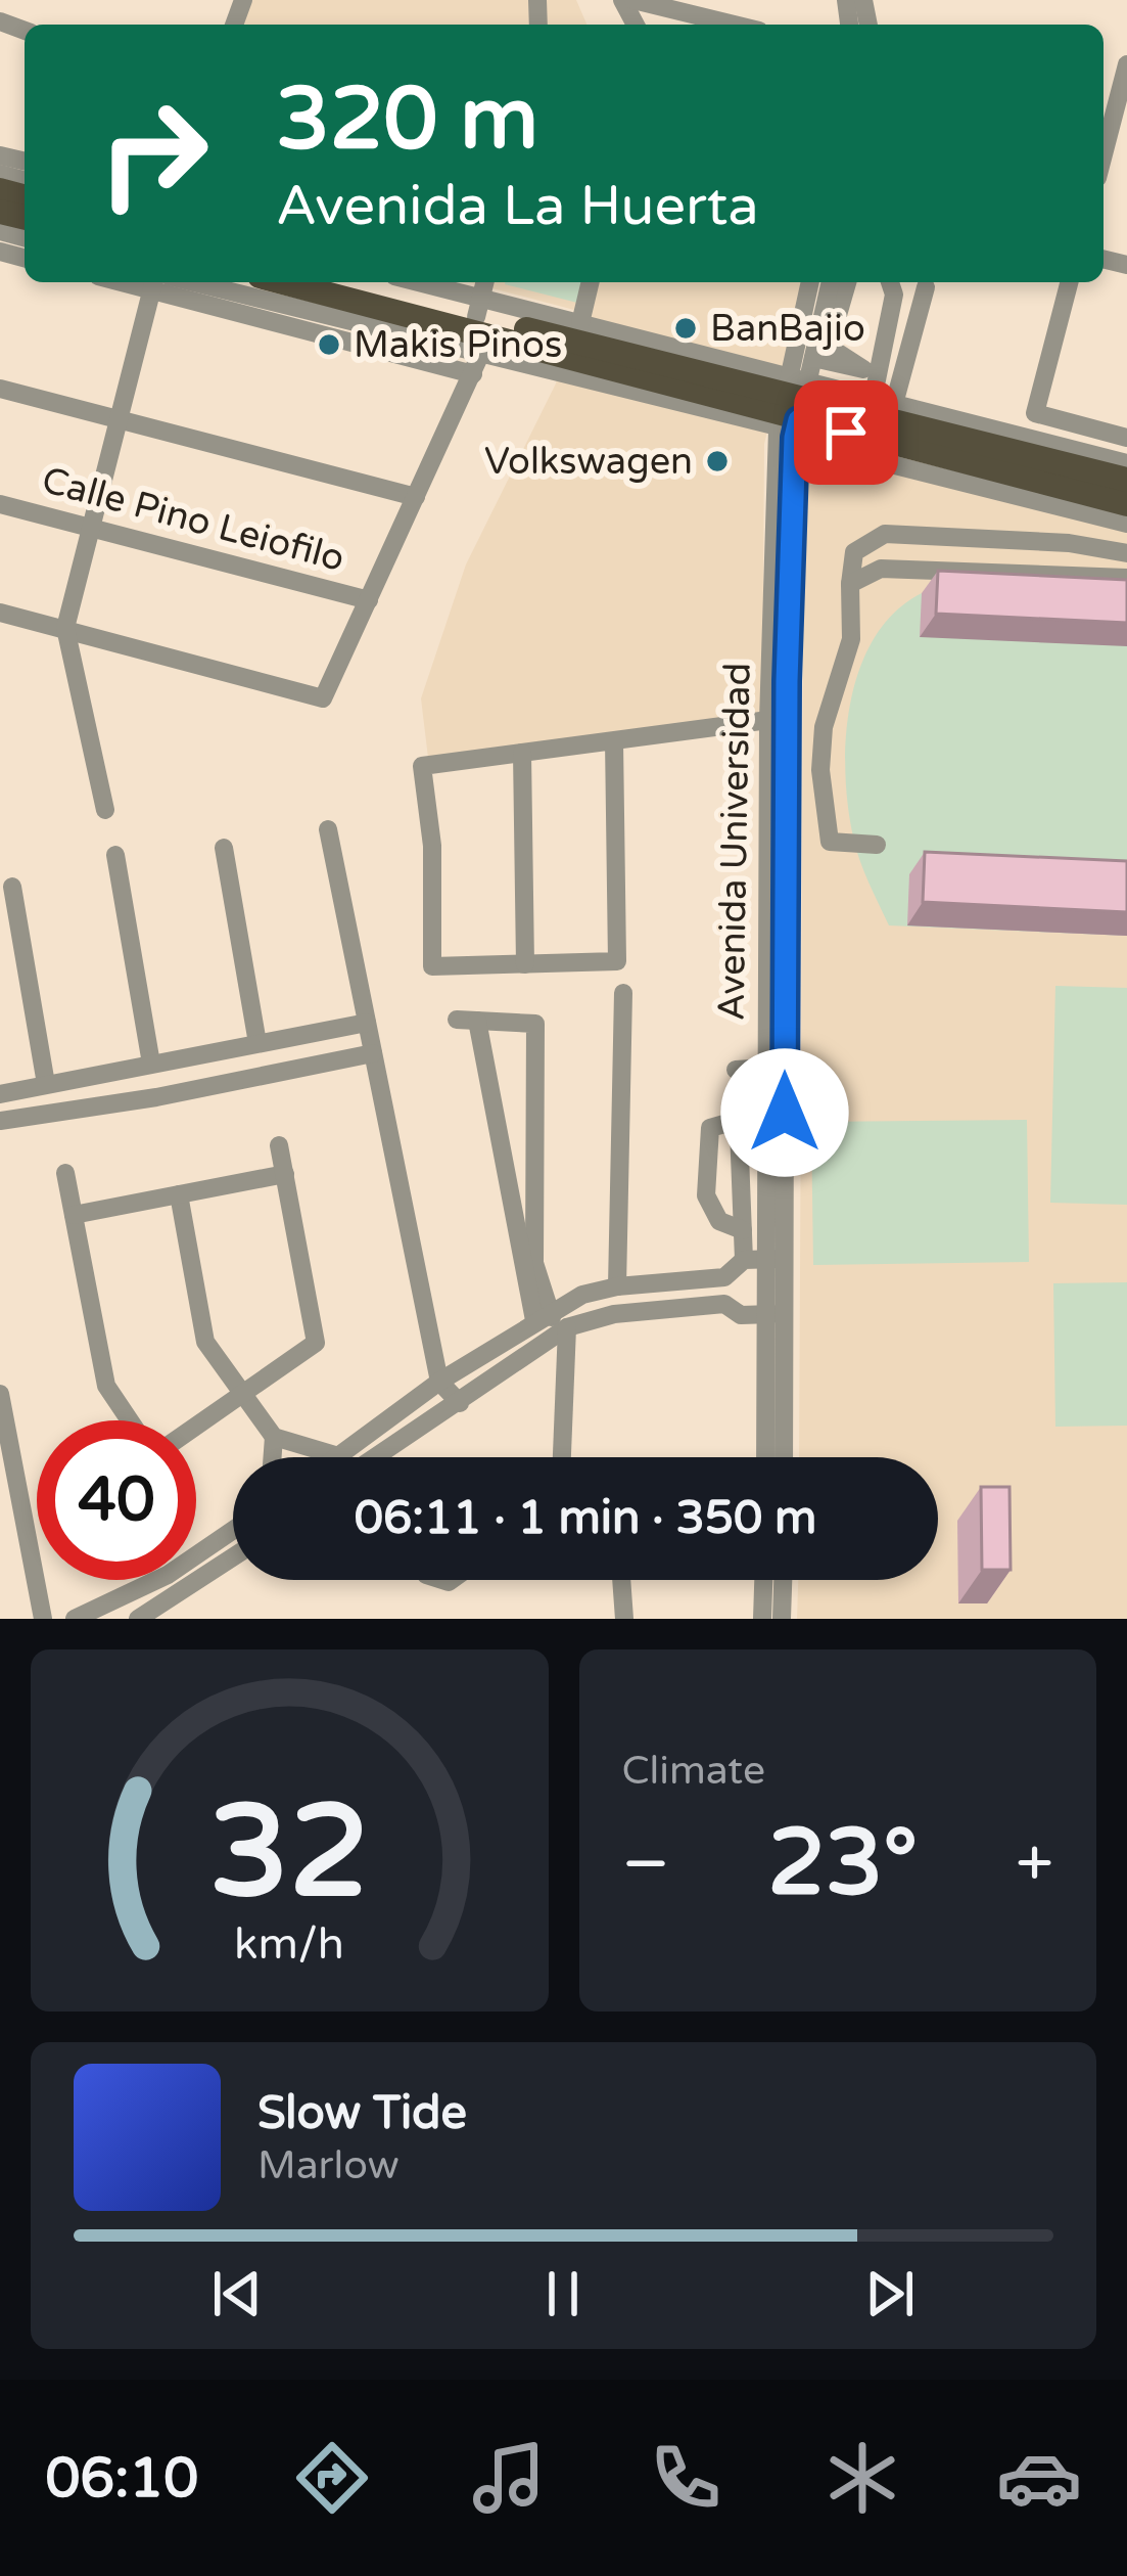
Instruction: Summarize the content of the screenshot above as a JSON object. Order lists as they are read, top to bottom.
{
  "streets": {
    "street": ["Calle Pino Leiofilo", "Avenida Universidad"]
  },
  "places": ["BanBajio", "Makis Pinos", "Volkswagen"],
  "page": {
    "turn": ["320 m", "Avenida La Huerta"],
    "limit": "40",
    "trip": "06:11 · 1 min · 350 m",
    "tile": "Climate",
    "heat": ["−", "23°", "+"],
    "song": ["Slow Tide", "Marlow"],
    "tabs": "06:10",
    "gauge": ["32", "km/h"]
  }
}
